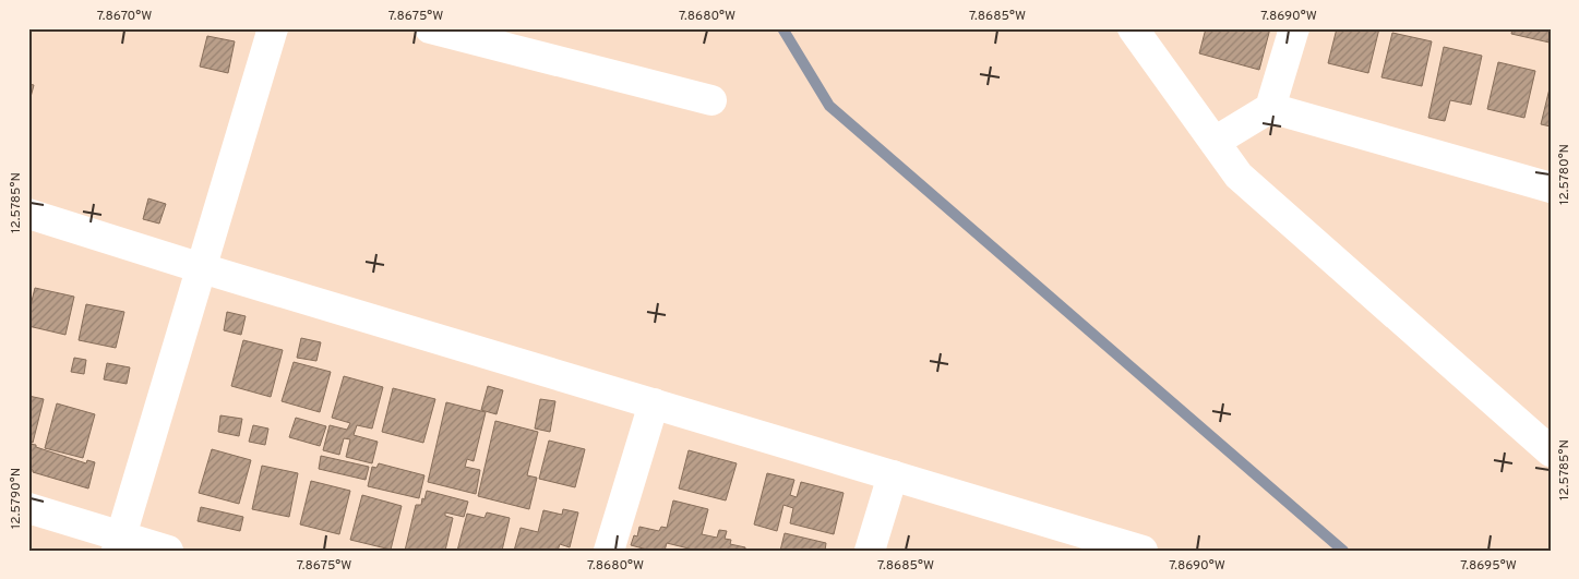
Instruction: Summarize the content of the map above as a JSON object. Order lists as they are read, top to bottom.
{
  "coordinates": [
    "7.8670°W",
    "7.8675°W",
    "7.8680°W",
    "7.8685°W",
    "7.8690°W",
    "12.5780°N",
    "12.5785°N",
    "12.5790°N",
    "7.8695°W"
  ]
}
